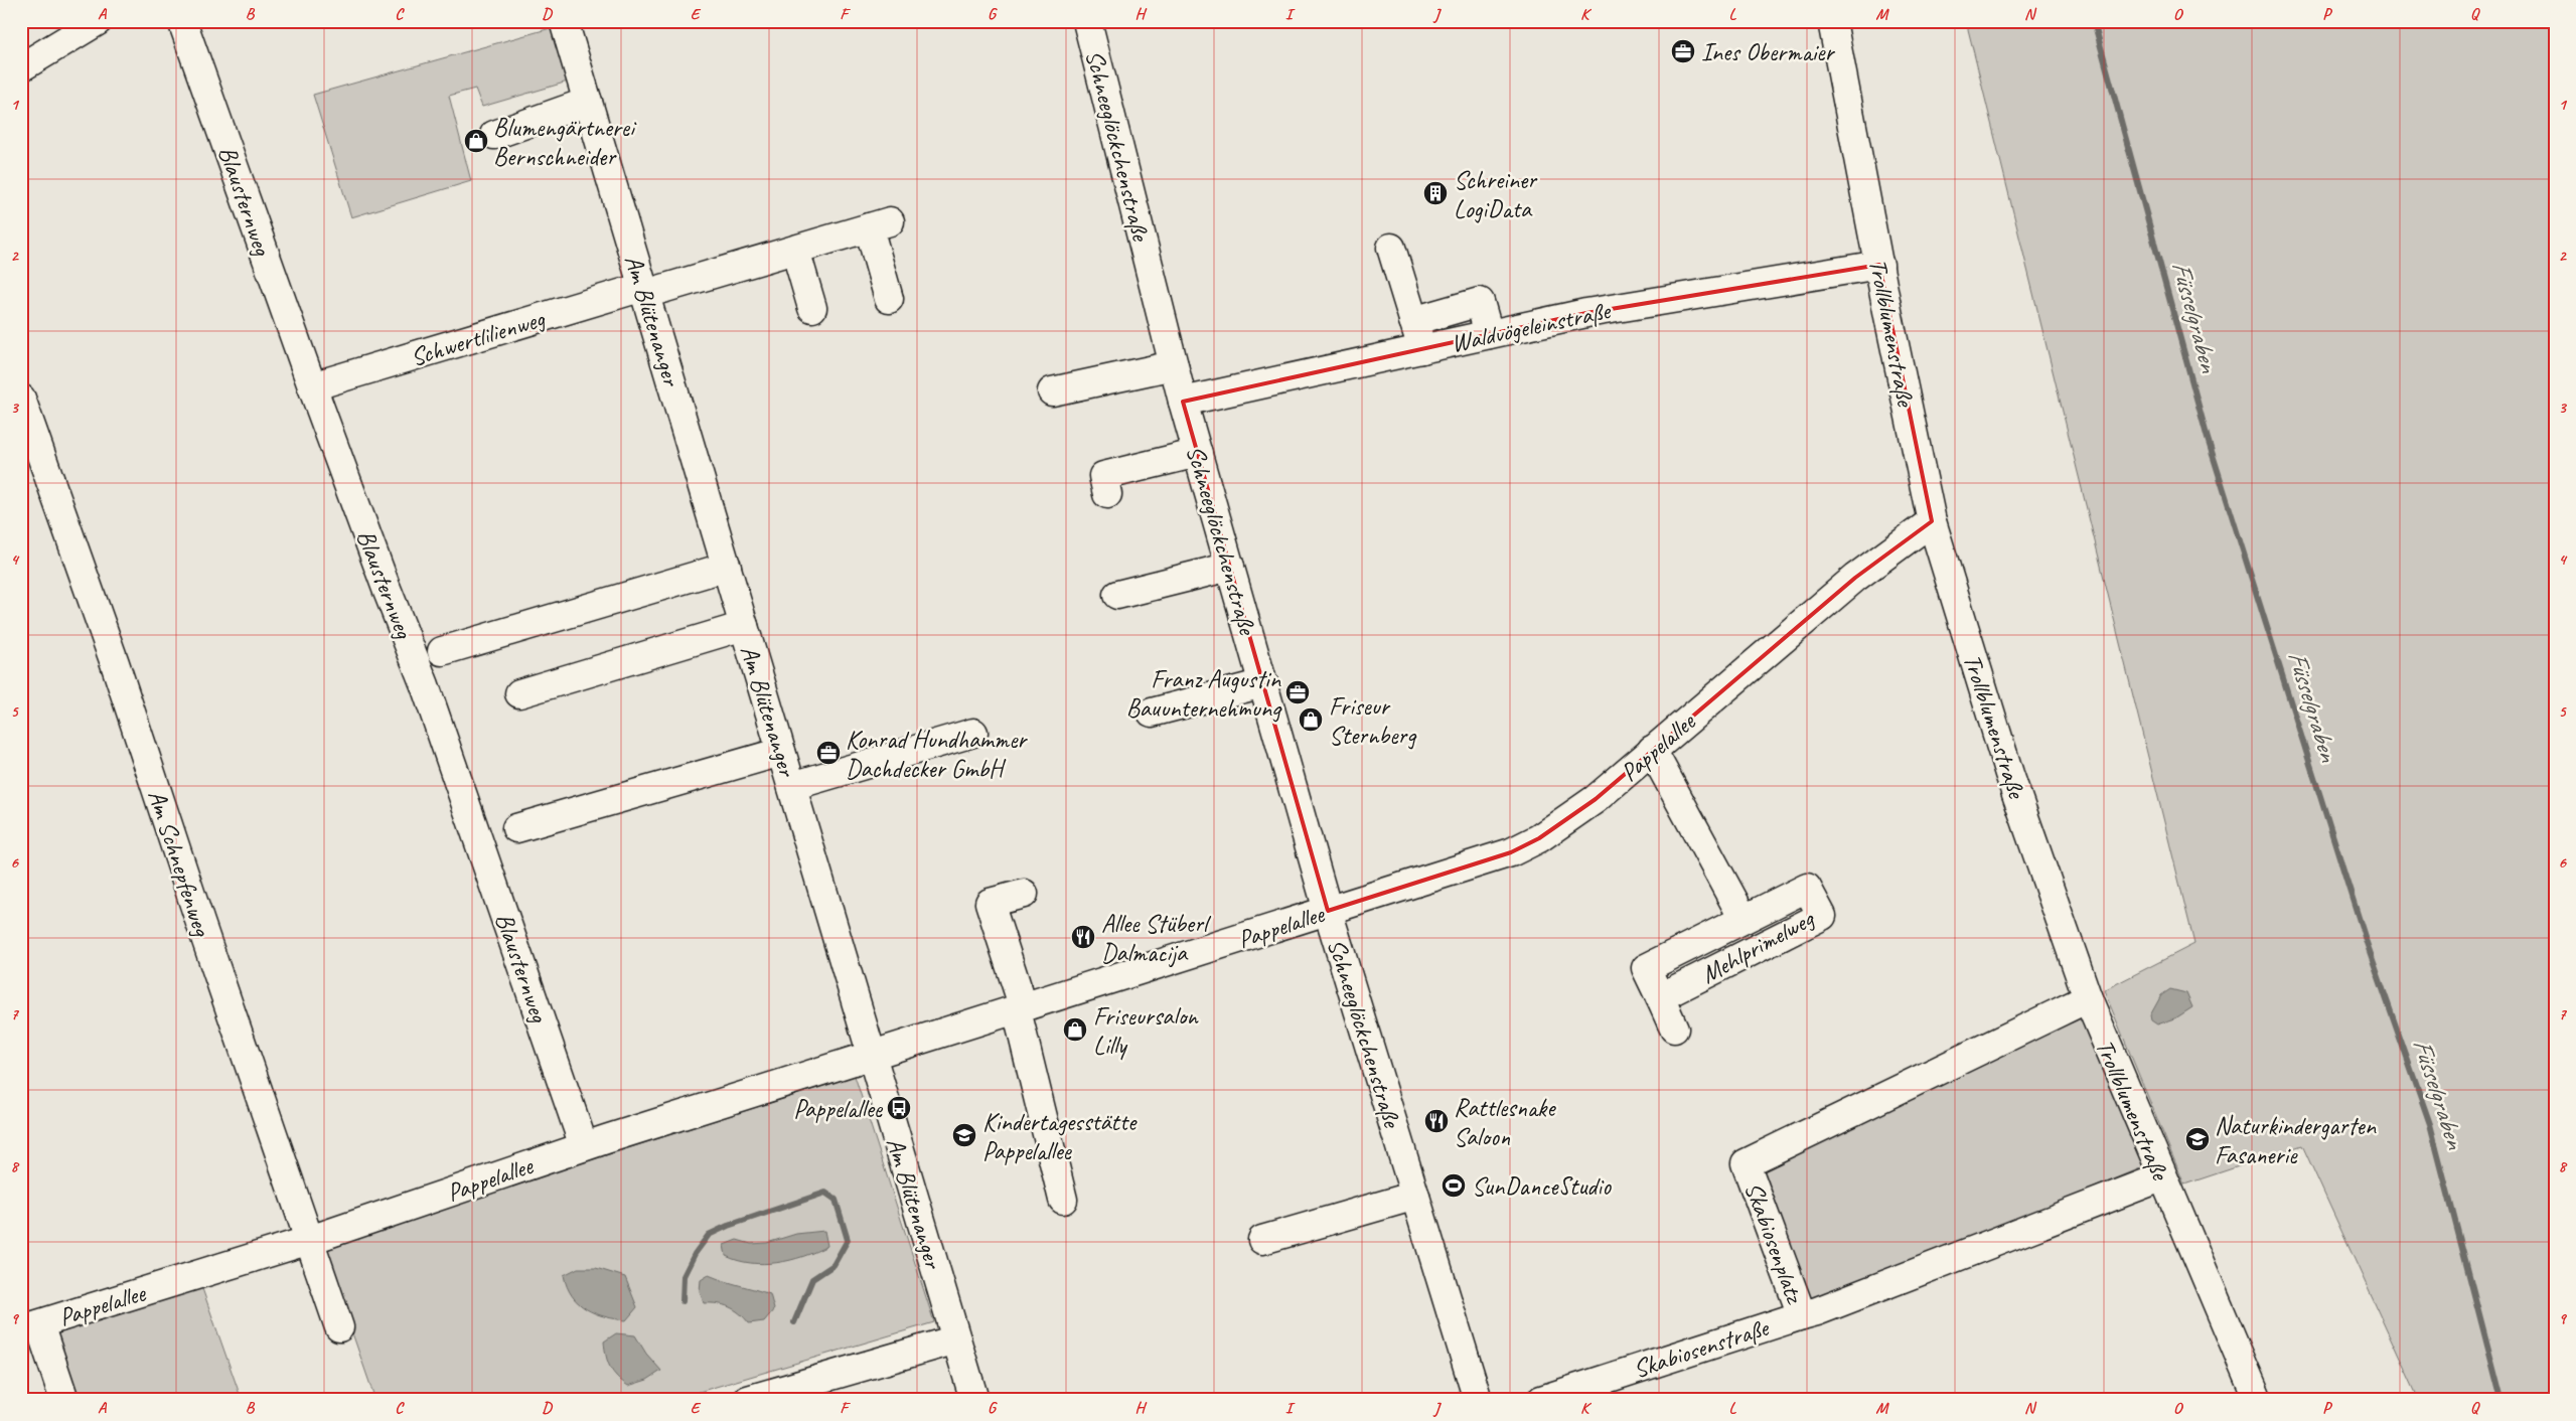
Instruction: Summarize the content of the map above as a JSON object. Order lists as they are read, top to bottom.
{
  "streets": {
    "street": [
      "Schneeglöckchenstraße",
      "Blausternweg",
      "Am Blütenanger",
      "Waldvögeleinstraße",
      "Trollblumenstraße",
      "Schwertlilienweg",
      "Pappelallee",
      "Am Schnepfenweg",
      "Mehlprimelweg",
      "Skabiosenplatz",
      "Skabiosenstraße"
    ]
  },
  "crossings": [
    ["Schneeglöckchenstraße", "Waldvögeleinstraße"],
    ["Schneeglöckchenstraße", "Pappelallee"],
    ["Blausternweg", "Schwertlilienweg"],
    ["Blausternweg", "Pappelallee"],
    ["Am Blütenanger", "Schwertlilienweg"],
    ["Am Blütenanger", "Pappelallee"],
    ["Waldvögeleinstraße", "Trollblumenstraße"],
    ["Trollblumenstraße", "Pappelallee"],
    ["Trollblumenstraße", "Skabiosenplatz"],
    ["Pappelallee", "Am Schnepfenweg"],
    ["Pappelallee", "Mehlprimelweg"],
    ["Skabiosenplatz", "Skabiosenstraße"]
  ],
  "water": ["Füsselgraben"],
  "places": {
    "office": ["Ines Obermaier", "Franz Augustin Bauunternehmung", "Konrad Hundhammer Dachdecker GmbH"],
    "shop": ["Blumengärtnerei Bernschneider", "Friseur Sternberg", "Friseursalon Lilly"],
    "building": ["Schreiner LogiData"],
    "restaurant": ["Allee Stüberl Dalmacija", "Rattlesnake Saloon"],
    "bus stop": ["Pappelallee"],
    "school or university": ["Kindertagesstätte Pappelallee", "Naturkindergarten Fasanerie"],
    "sports": ["SunDanceStudio"]
  },
  "grid": {
    "columns": [
      "A",
      "B",
      "C",
      "D",
      "E",
      "F",
      "G",
      "H",
      "I",
      "J",
      "K",
      "L",
      "M",
      "N",
      "O",
      "P",
      "Q"
    ],
    "rows": [
      "1",
      "2",
      "3",
      "4",
      "5",
      "6",
      "7",
      "8",
      "9"
    ]
  }
}
